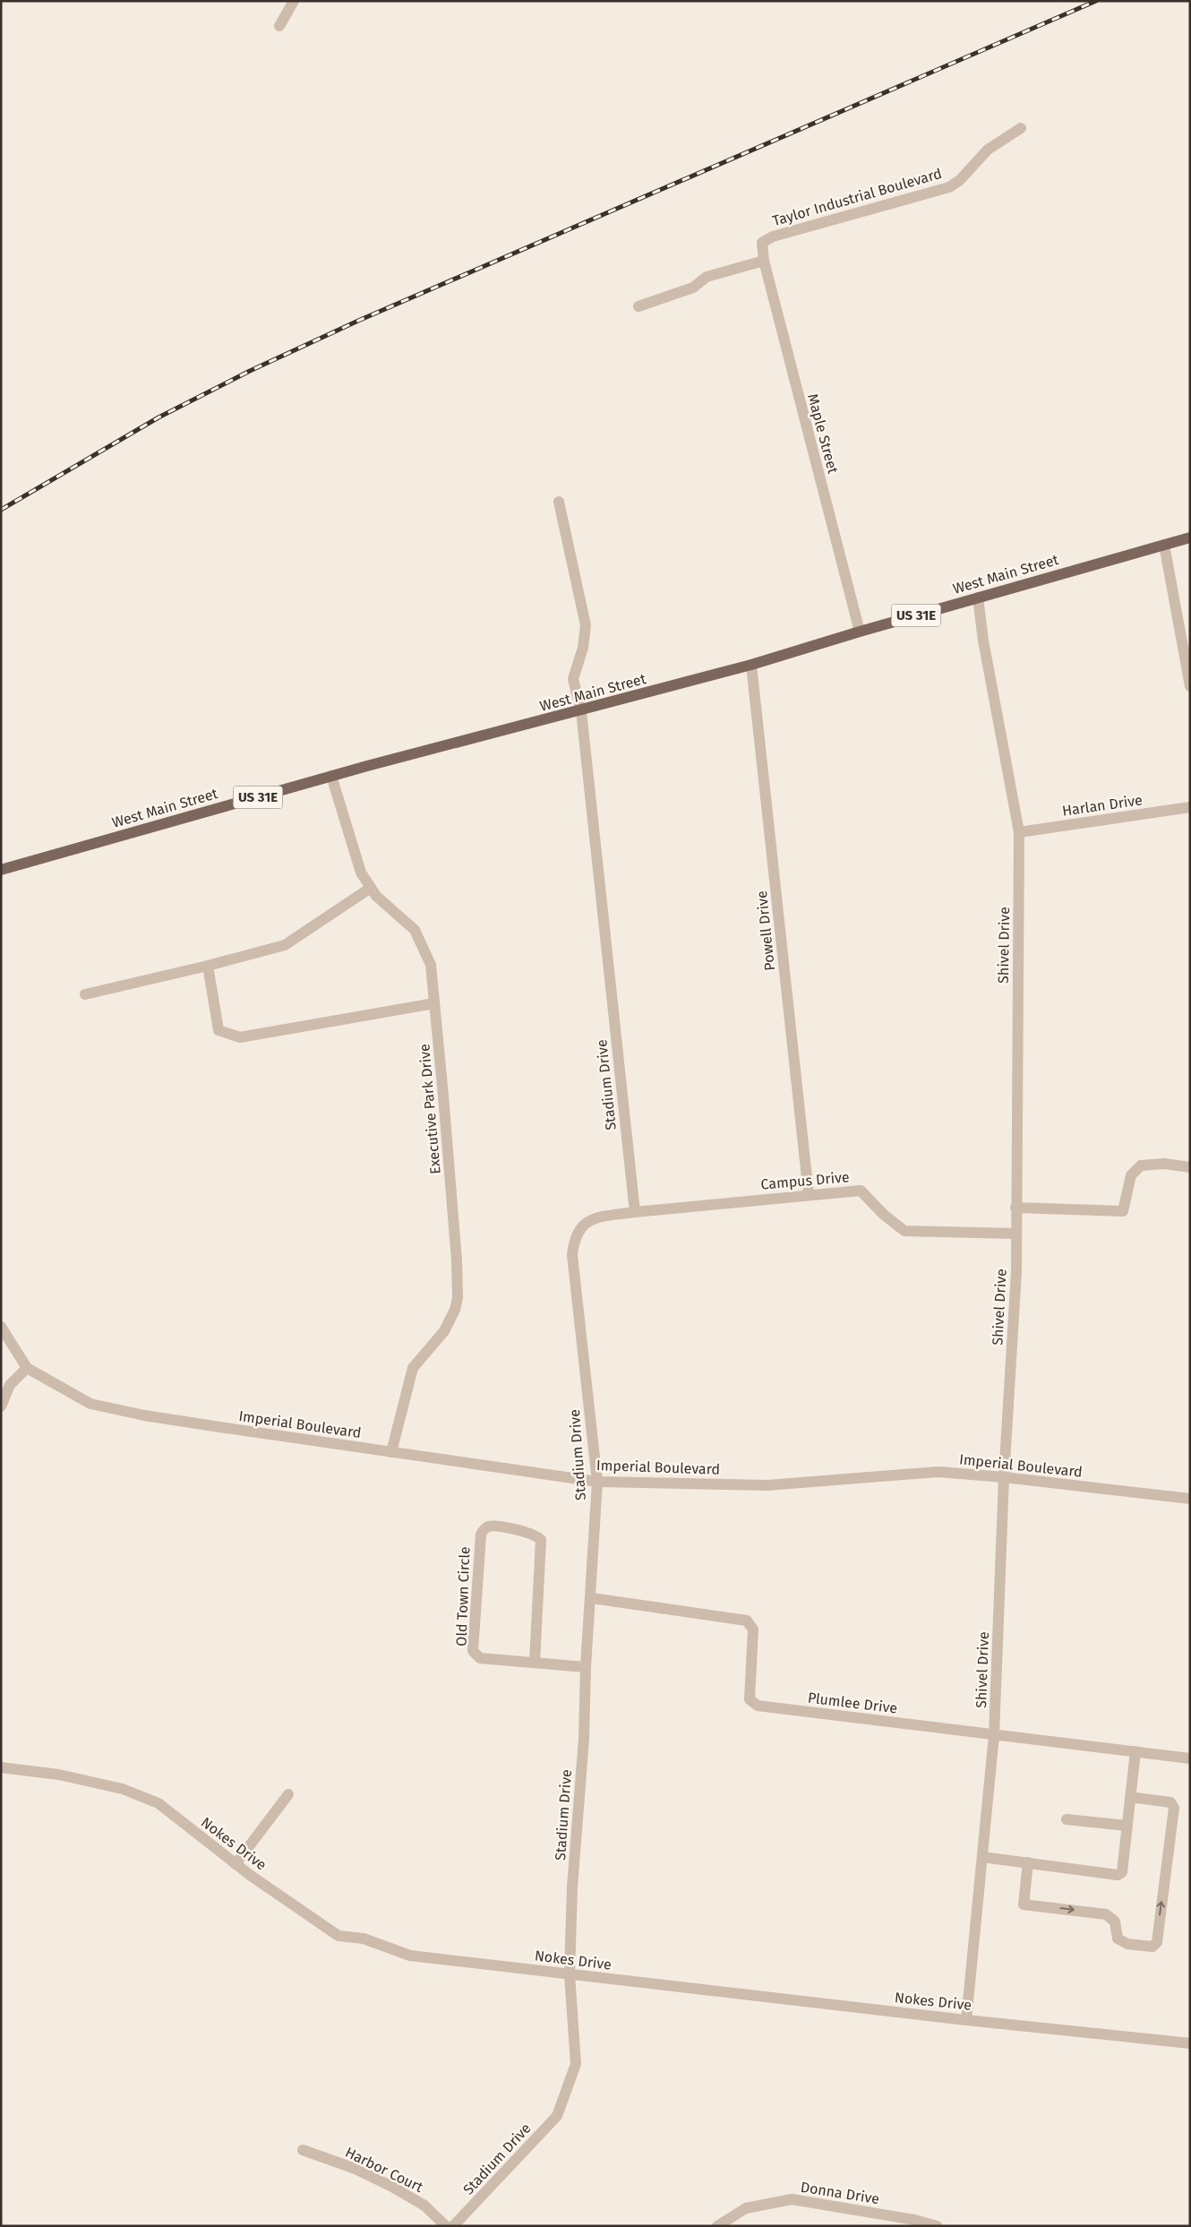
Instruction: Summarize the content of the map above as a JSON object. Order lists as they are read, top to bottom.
{
  "streets": {
    "main road": ["West Main Street", "US 31E"],
    "street": [
      "Taylor Industrial Boulevard",
      "Maple Street",
      "Harlan Drive",
      "Powell Drive",
      "Shivel Drive",
      "Stadium Drive",
      "Executive Park Drive",
      "Campus Drive",
      "Imperial Boulevard",
      "Old Town Circle",
      "Plumlee Drive",
      "Nokes Drive",
      "Harbor Court",
      "Donna Drive"
    ]
  },
  "crossings": [
    ["Taylor Industrial Boulevard", "Maple Street"],
    ["Maple Street", "West Main Street"],
    ["West Main Street", "Powell Drive"],
    ["West Main Street", "Shivel Drive"],
    ["West Main Street", "Stadium Drive"],
    ["West Main Street", "Executive Park Drive"],
    ["Harlan Drive", "Shivel Drive"],
    ["Powell Drive", "Campus Drive"],
    ["Shivel Drive", "Campus Drive"],
    ["Shivel Drive", "Imperial Boulevard"],
    ["Shivel Drive", "Plumlee Drive"],
    ["Shivel Drive", "Nokes Drive"],
    ["Stadium Drive", "Campus Drive"],
    ["Stadium Drive", "Imperial Boulevard"],
    ["Stadium Drive", "Old Town Circle"],
    ["Stadium Drive", "Plumlee Drive"],
    ["Stadium Drive", "Nokes Drive"],
    ["Executive Park Drive", "Imperial Boulevard"]
  ]
}
